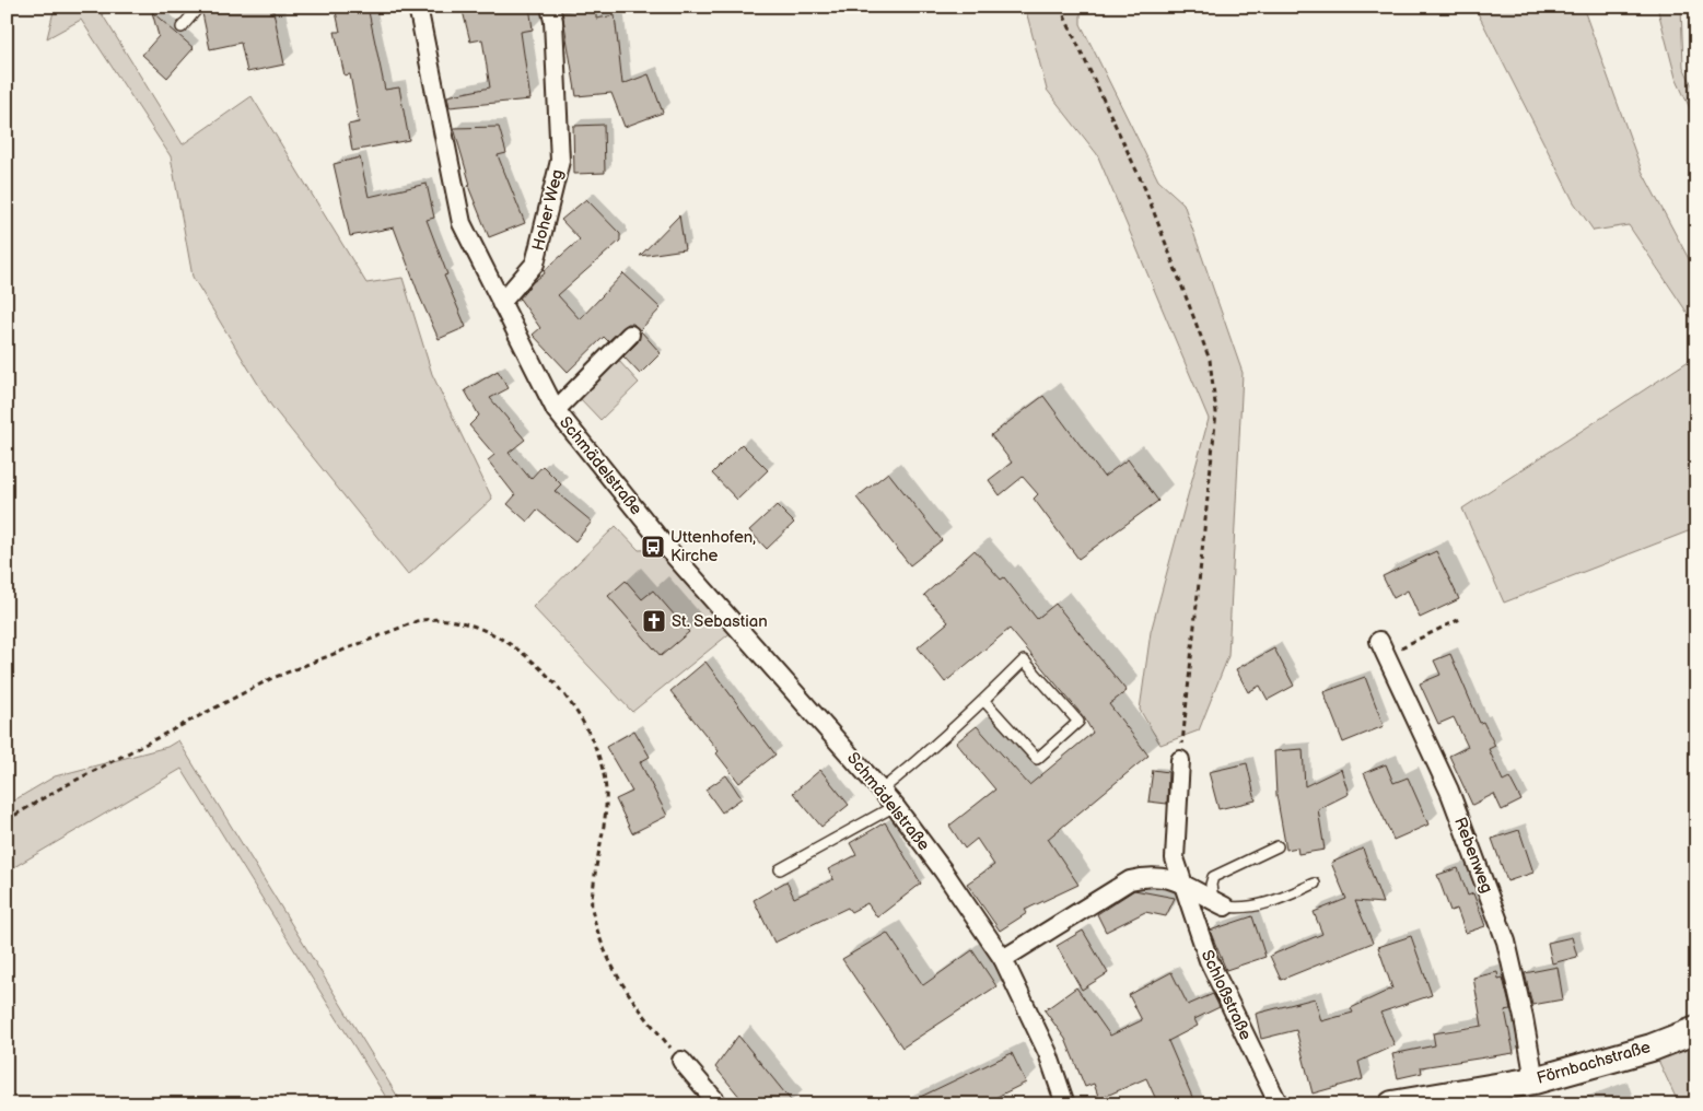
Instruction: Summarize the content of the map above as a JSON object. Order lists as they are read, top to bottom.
{
  "streets": {
    "street": [
      "Hoher Weg",
      "Schmädelstraße",
      "Rebenweg",
      "Schloßstraße",
      "Förnbachstraße"
    ]
  },
  "crossings": [
    ["Hoher Weg", "Schmädelstraße"],
    ["Rebenweg", "Förnbachstraße"]
  ],
  "places": {
    "bus stop": ["Uttenhofen, Kirche"],
    "church": ["St. Sebastian"]
  }
}
